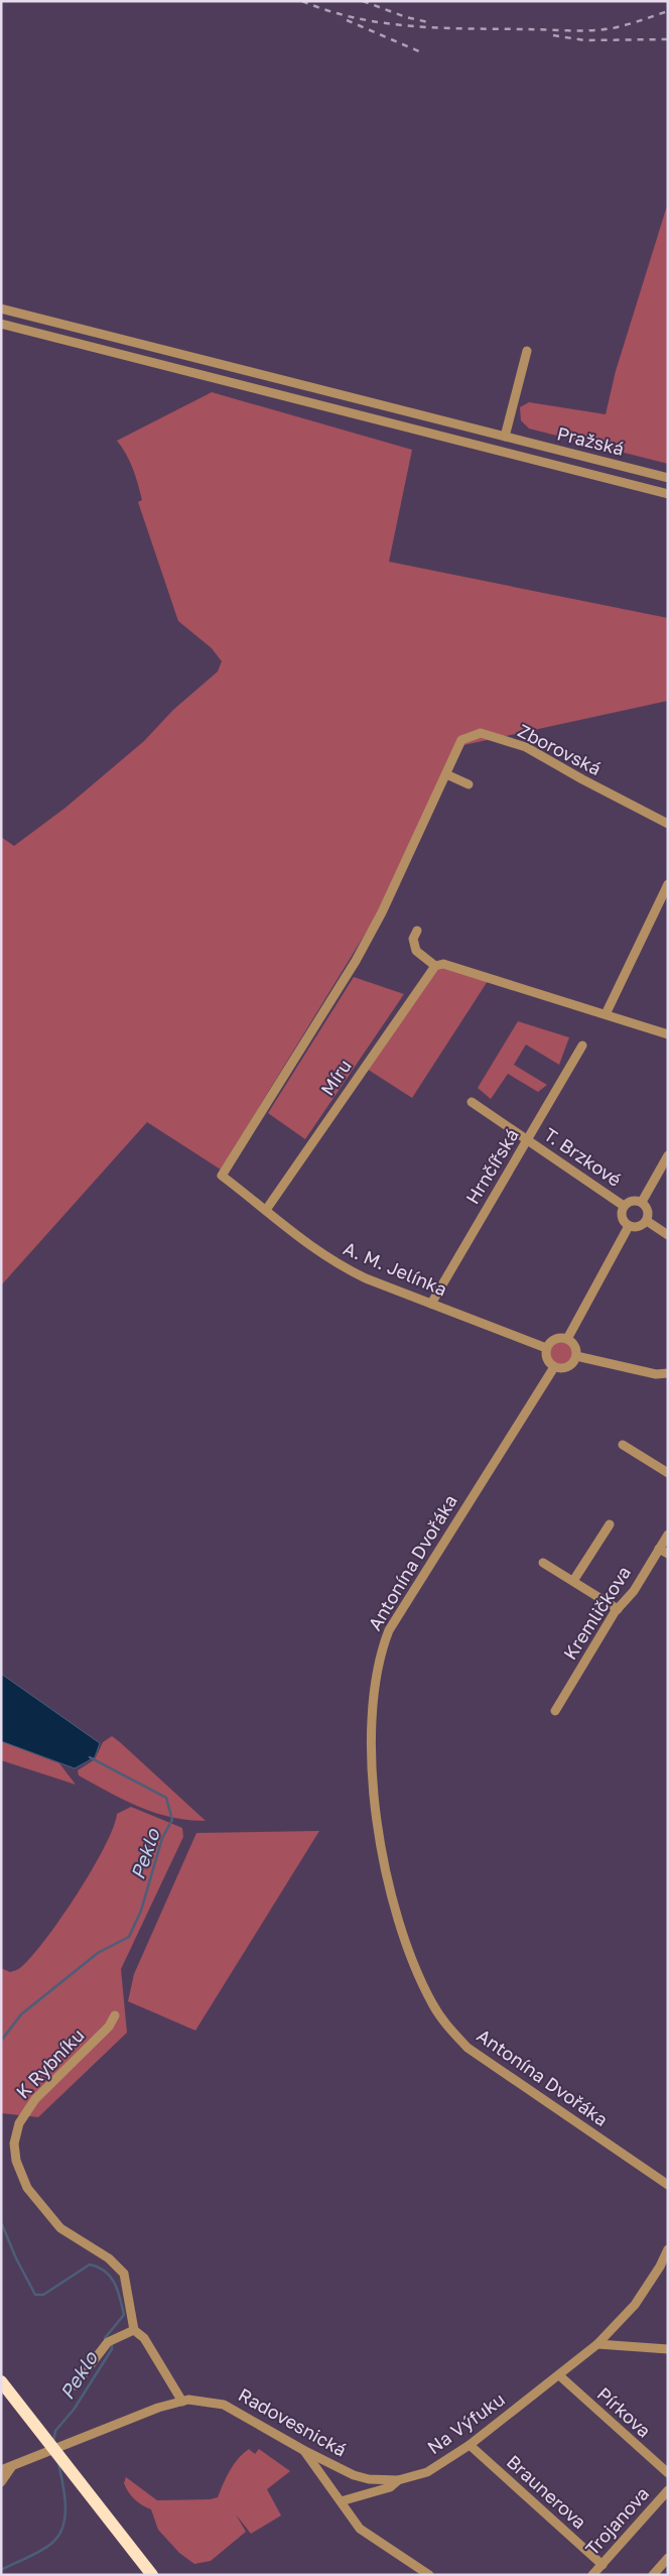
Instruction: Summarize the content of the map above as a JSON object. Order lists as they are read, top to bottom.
{
  "streets": {
    "street": [
      "Pražská",
      "Zborovská",
      "Míru",
      "T. Brzkové",
      "Hrnčířská",
      "A. M. Jelínka",
      "Antonína Dvořáka",
      "Kremličkova",
      "K Rybníku",
      "Pírkova",
      "Radovesnická",
      "Na Výfuku",
      "Braunerova",
      "Trojanova"
    ]
  },
  "crossings": [
    ["Zborovská", "A. M. Jelínka"],
    ["Míru", "A. M. Jelínka"],
    ["T. Brzkové", "Hrnčířská"],
    ["Hrnčířská", "A. M. Jelínka"],
    ["A. M. Jelínka", "Antonína Dvořáka"],
    ["Pírkova", "Na Výfuku"],
    ["Radovesnická", "Na Výfuku"],
    ["Na Výfuku", "Braunerova"],
    ["Braunerova", "Trojanova"]
  ],
  "water": ["Peklo"]
}
